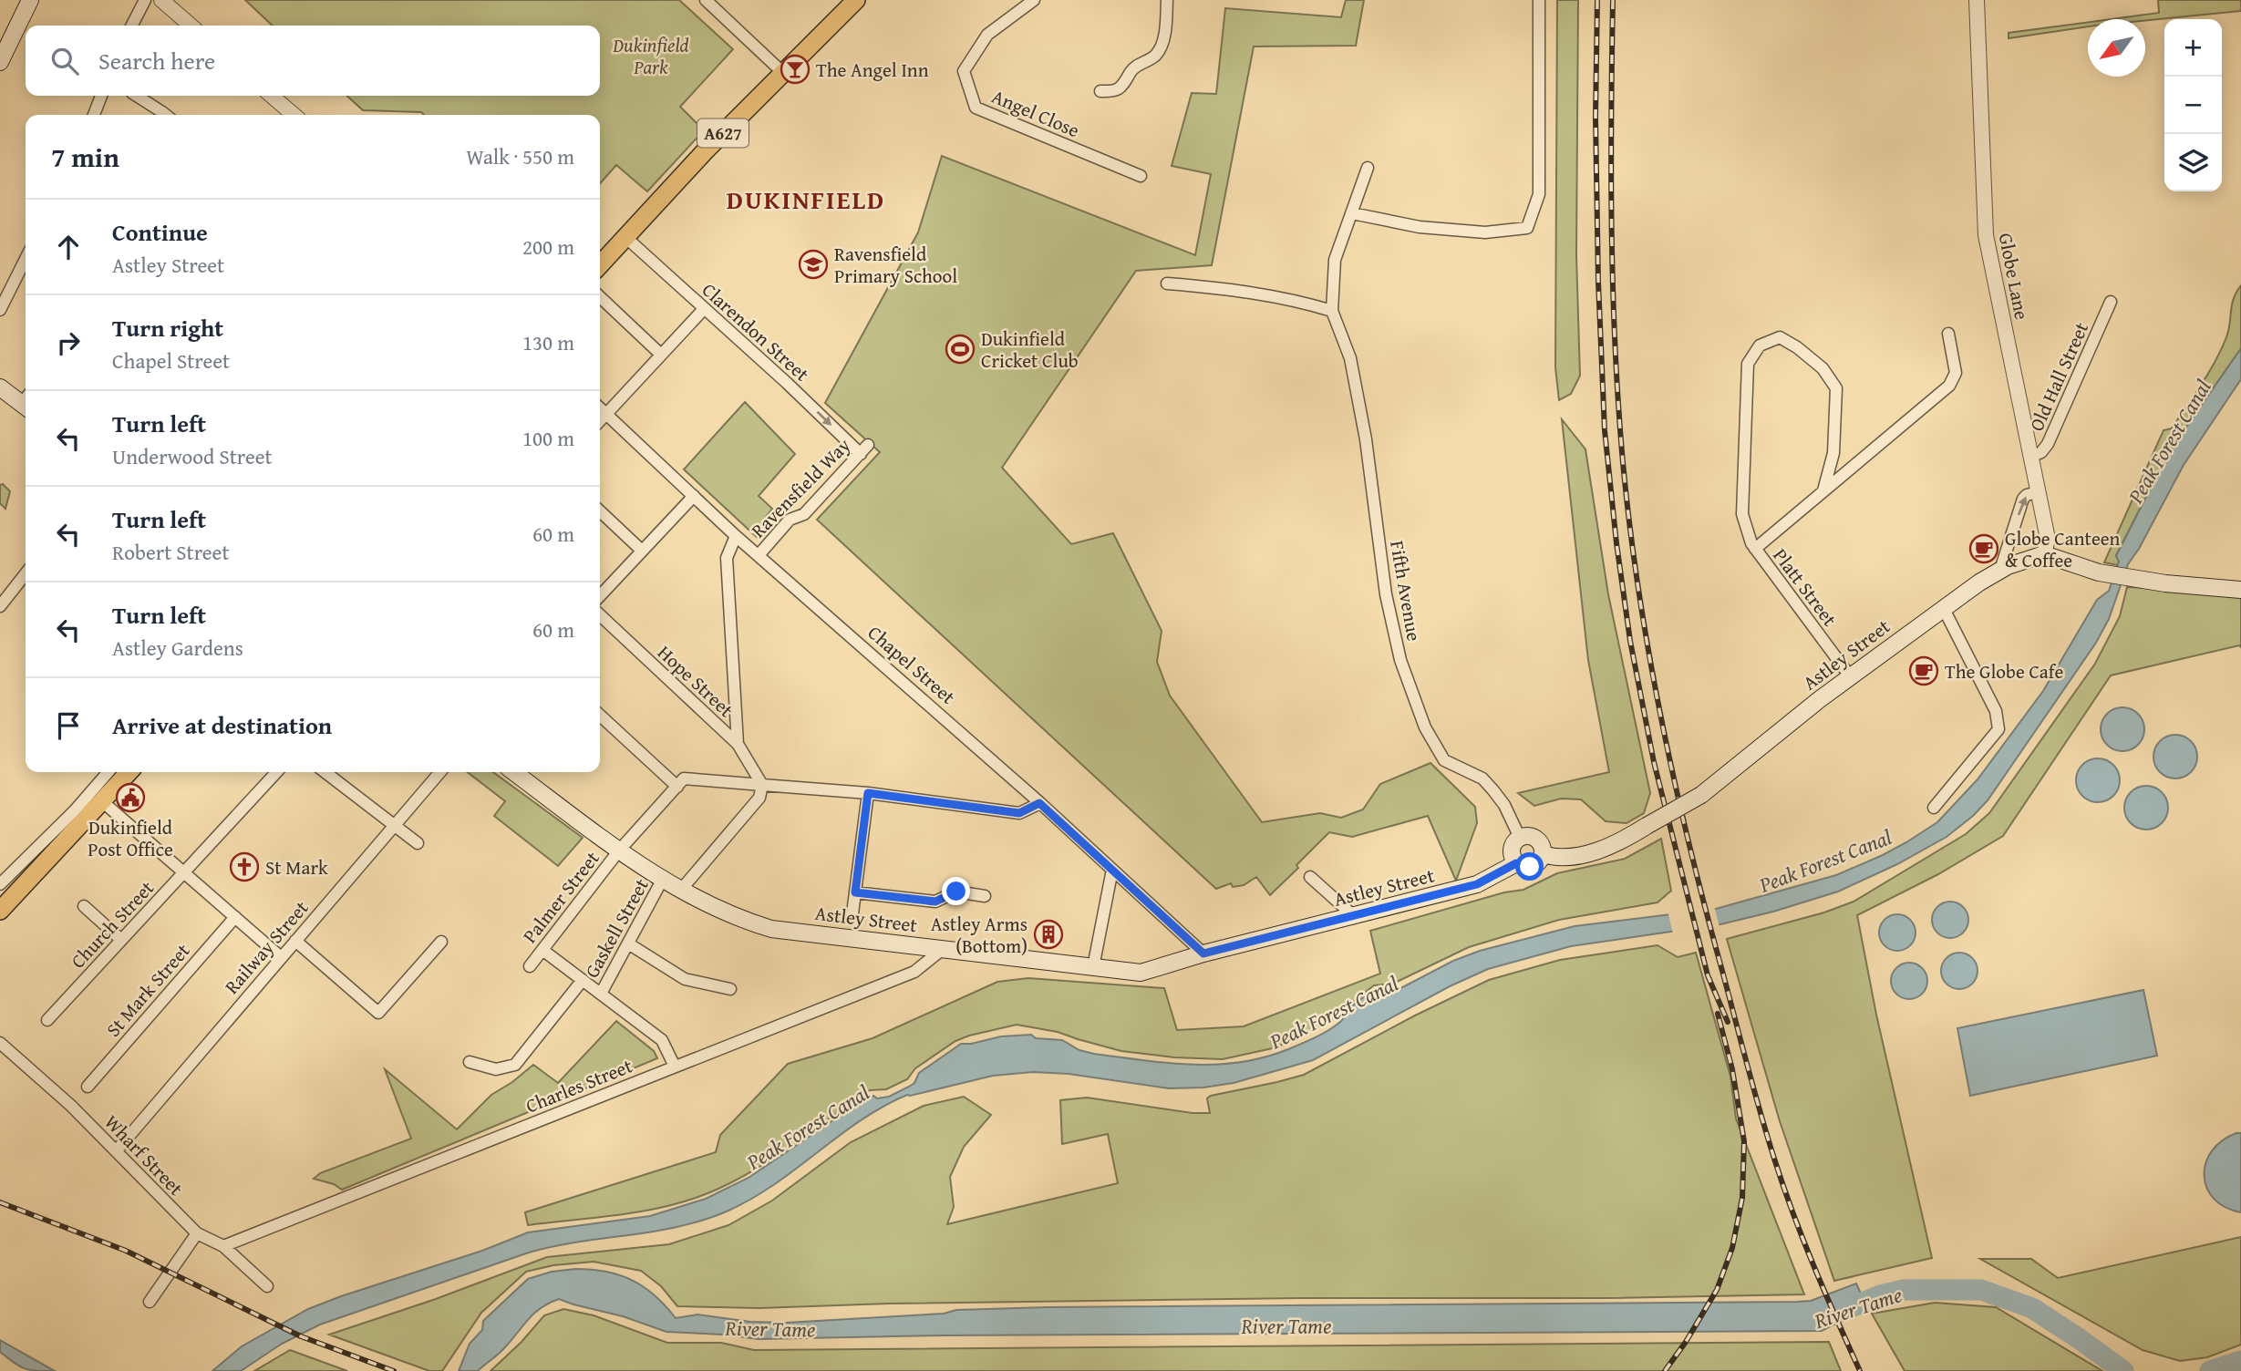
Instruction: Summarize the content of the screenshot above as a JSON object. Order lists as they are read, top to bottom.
{
  "streets": {
    "main road": ["A627", "Astley Street"],
    "street": [
      "Angel Close",
      "Globe Lane",
      "Clarendon Street",
      "Old Hall Street",
      "Ravensfield Way",
      "Platt Street",
      "Fifth Avenue",
      "Chapel Street",
      "Hope Street",
      "Palmer Street",
      "Church Street",
      "Gaskell Street",
      "Railway Street",
      "St Mark Street",
      "Charles Street",
      "Wharf Street"
    ]
  },
  "crossings": [
    ["A627", "Clarendon Street"],
    ["Globe Lane", "Old Hall Street"],
    ["Globe Lane", "Astley Street"],
    ["Clarendon Street", "Ravensfield Way"],
    ["Ravensfield Way", "Chapel Street"],
    ["Platt Street", "Astley Street"],
    ["Fifth Avenue", "Astley Street"],
    ["Astley Street", "Chapel Street"],
    ["Astley Street", "Palmer Street"],
    ["Astley Street", "Gaskell Street"],
    ["Astley Street", "Charles Street"],
    ["Railway Street", "Wharf Street"],
    ["Charles Street", "Wharf Street"]
  ],
  "one_way": ["Clarendon Street"],
  "districts": ["DUKINFIELD"],
  "water": ["Peak Forest Canal", "River Tame"],
  "parks": ["Dukinfield Park"],
  "places": {
    "bar": ["The Angel Inn"],
    "school or university": ["Ravensfield Primary School"],
    "sports": ["Dukinfield Cricket Club"],
    "cafe": ["Globe Canteen & Coffee", "The Globe Cafe"],
    "public building": ["Dukinfield Post Office"],
    "church": ["St Mark"],
    "building": ["Astley Arms (Bottom)"]
  },
  "north": "bottom left",
  "page": {
    "map_buttons": ["+", "−"],
    "search": "Search here",
    "heading": ["7 min", "Walk · 550 m"],
    "list": [
      ["Continue", "Astley Street", "200 m"],
      ["Turn right", "Chapel Street", "130 m"],
      ["Turn left", "Underwood Street", "100 m"],
      ["Turn left", "Robert Street", "60 m"],
      ["Turn left", "Astley Gardens", "60 m"],
      "Arrive at destination"
    ]
  }
}
